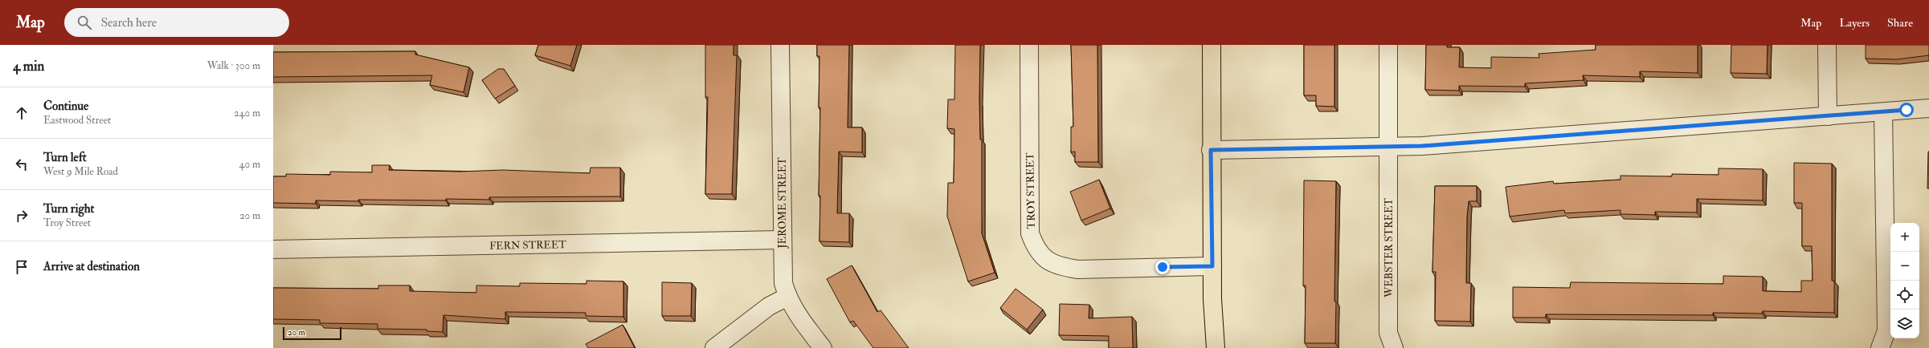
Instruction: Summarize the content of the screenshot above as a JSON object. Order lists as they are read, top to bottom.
{
  "streets": {
    "street": [
      "TROY STREET",
      "JEROME STREET",
      "FERN STREET",
      "WEBSTER STREET"
    ]
  },
  "crossings": [
    ["JEROME STREET", "FERN STREET"]
  ],
  "scale_bar": "20 m",
  "page": {
    "header": "Map",
    "search": "Search here",
    "nav": ["Map", "Layers", "Share"],
    "heading": ["4 min", "Walk · 300 m"],
    "list": [
      ["Continue", "Eastwood Street", "240 m"],
      ["Turn left", "West 9 Mile Road", "40 m"],
      ["Turn right", "Troy Street", "20 m"],
      "Arrive at destination"
    ],
    "map_buttons": ["+", "−"],
    "scale": "20 m"
  }
}
